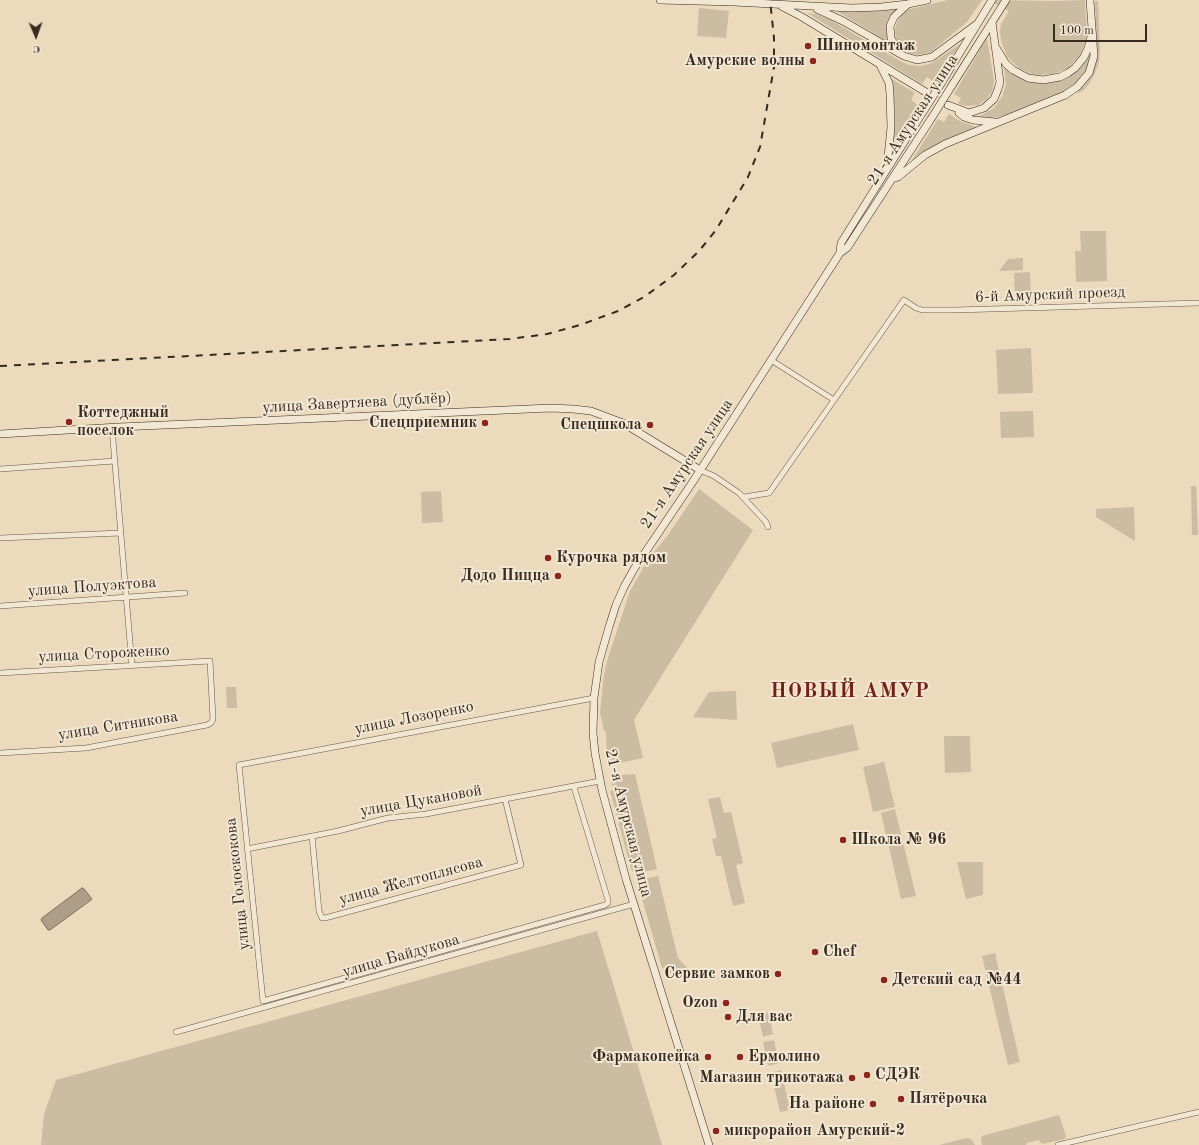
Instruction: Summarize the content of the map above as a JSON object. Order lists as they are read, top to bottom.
{
  "streets": {
    "main road": ["21-я Амурская улица", "улица Завертяева (дублёр)"],
    "street": [
      "6-й Амурский проезд",
      "улица Полуэктова",
      "улица Стороженко",
      "улица Лозоренко",
      "улица Ситникова",
      "улица Цукановой",
      "улица Желтоплясова",
      "улица Голоскокова",
      "улица Байдукова"
    ]
  },
  "crossings": [
    ["21-я Амурская улица", "улица Завертяева (дублёр)"],
    ["21-я Амурская улица", "улица Лозоренко"],
    ["21-я Амурская улица", "улица Цукановой"],
    ["21-я Амурская улица", "улица Байдукова"],
    ["улица Стороженко", "улица Ситникова"],
    ["улица Лозоренко", "улица Голоскокова"],
    ["улица Цукановой", "улица Желтоплясова"],
    ["улица Цукановой", "улица Голоскокова"],
    ["улица Цукановой", "улица Байдукова"],
    ["улица Голоскокова", "улица Байдукова"]
  ],
  "districts": ["НОВЫЙ АМУР"],
  "places": [
    "Шиномонтаж",
    "Амурские волны",
    "Коттеджный поселок",
    "Спецприемник",
    "Спецшкола",
    "Курочка рядом",
    "Додо Пицца",
    "Школа № 96",
    "Chef",
    "Сервис замков",
    "Детский сад №44",
    "Ozon",
    "Для вас",
    "Фармакопейка",
    "Ермолино",
    "СДЭК",
    "Магазин трикотажа",
    "Пятёрочка",
    "На районе",
    "микрорайон Амурский-2"
  ],
  "scale_bar": "100 m",
  "north": "bottom"
}
